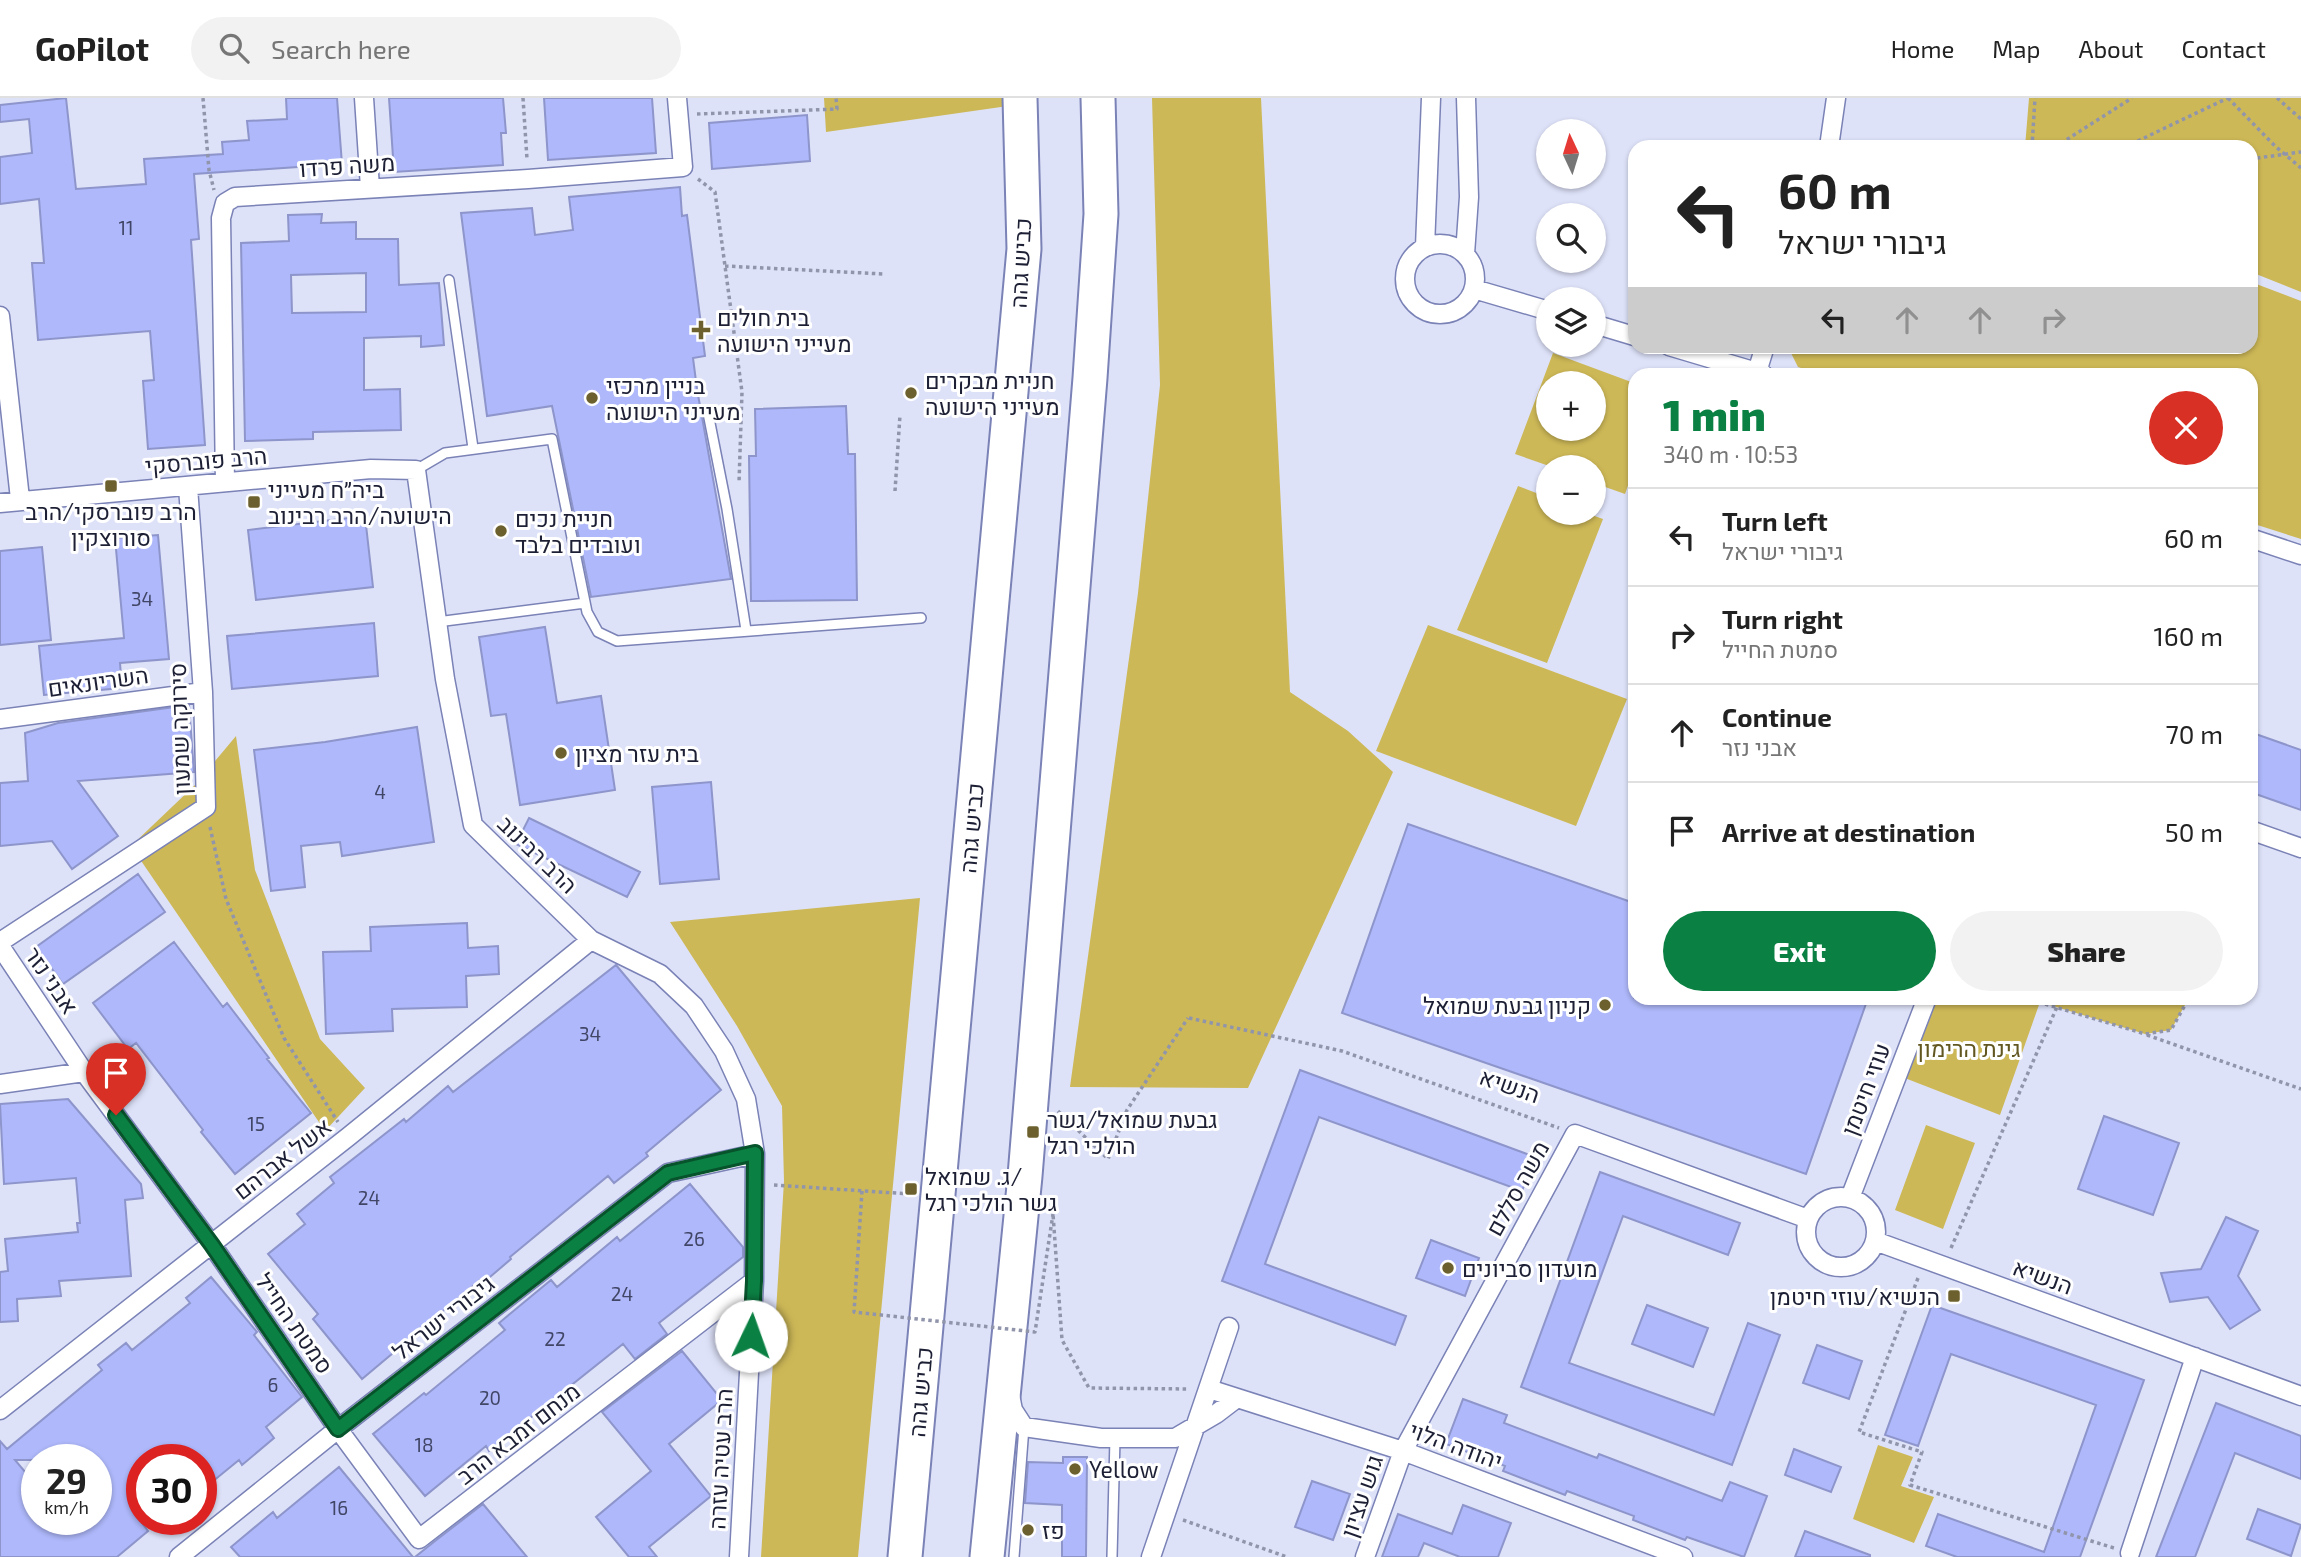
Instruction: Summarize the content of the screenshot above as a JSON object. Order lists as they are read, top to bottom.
{
  "streets": {
    "highway": ["כביש גהה"],
    "street": [
      "משה פרדו",
      "הרב פוברסקי",
      "השריונאים",
      "סירוקה שמעון",
      "הרב רבינוב",
      "אבני נזר",
      "הנשיא",
      "עוזי חיטמן",
      "אשל אברהם",
      "משה סללם",
      "גיבורי ישראל",
      "סמטת החייל",
      "מנחם זמבא הרב",
      "יהודה הלוי",
      "הרב עטיה עזרה",
      "גוש עציון"
    ]
  },
  "crossings": [
    ["הרב פוברסקי", "סירוקה שמעון"],
    ["הרב פוברסקי", "הרב רבינוב"],
    ["השריונאים", "סירוקה שמעון"],
    ["סירוקה שמעון", "אבני נזר"],
    ["הרב רבינוב", "אשל אברהם"],
    ["הרב רבינוב", "גיבורי ישראל"],
    ["הרב רבינוב", "הרב עטיה עזרה"],
    ["אבני נזר", "אשל אברהם"],
    ["אבני נזר", "סמטת החייל"],
    ["הנשיא", "עוזי חיטמן"],
    ["הנשיא", "משה סללם"],
    ["אשל אברהם", "סמטת החייל"],
    ["משה סללם", "יהודה הלוי"],
    ["משה סללם", "גוש עציון"],
    ["גיבורי ישראל", "סמטת החייל"],
    ["גיבורי ישראל", "מנחם זמבא הרב"],
    ["גיבורי ישראל", "הרב עטיה עזרה"],
    ["סמטת החייל", "מנחם זמבא הרב"],
    ["מנחם זמבא הרב", "הרב עטיה עזרה"],
    ["יהודה הלוי", "גוש עציון"]
  ],
  "parks": ["גינת הרימון"],
  "places": {
    "health": ["בית חולים מעייני הישועה"],
    "other": [
      "חניית מבקרים מעייני הישועה",
      "בניין מרכזי מעייני הישועה",
      "חניית נכים ועובדים בלבד",
      "בית עזר מציון",
      "קניון גבעת שמואל",
      "מועדון סביונים",
      "Yellow",
      "פז"
    ],
    "transit": [
      "הרב פוברסקי/הרב סורוצקין",
      "ביה״ח מעייני הישועה/הרב רבינוב",
      "גבעת שמואל/גשר הולכי רגל",
      "ג. שמואל/ גשר הולכי רגל",
      "הנשיא/עוזי חיטמן"
    ]
  },
  "house_numbers": [
    "11",
    "34",
    "4",
    "34",
    "15",
    "24",
    "26",
    "24",
    "22",
    "6",
    "20",
    "18",
    "16"
  ],
  "north": "top",
  "page": {
    "header": "GoPilot",
    "search": "Search here",
    "nav": [
      "Home",
      "Map",
      "About",
      "Contact"
    ],
    "map_buttons": ["+", "−"],
    "turn": ["60 m", "גיבורי ישראל"],
    "heading": ["1 min", "340 m · 10:53"],
    "list": [
      {
        "name": "Turn left",
        "note": "גיבורי ישראל",
        "value": "60 m"
      },
      {
        "name": "Turn right",
        "note": "סמטת החייל",
        "value": "160 m"
      },
      {
        "name": "Continue",
        "note": "אבני נזר",
        "value": "70 m"
      },
      {
        "name": "Arrive at destination",
        "value": "50 m"
      }
    ],
    "buttons": ["Exit", "Share"],
    "speed": "29 km/h",
    "limit": "30"
  }
}
